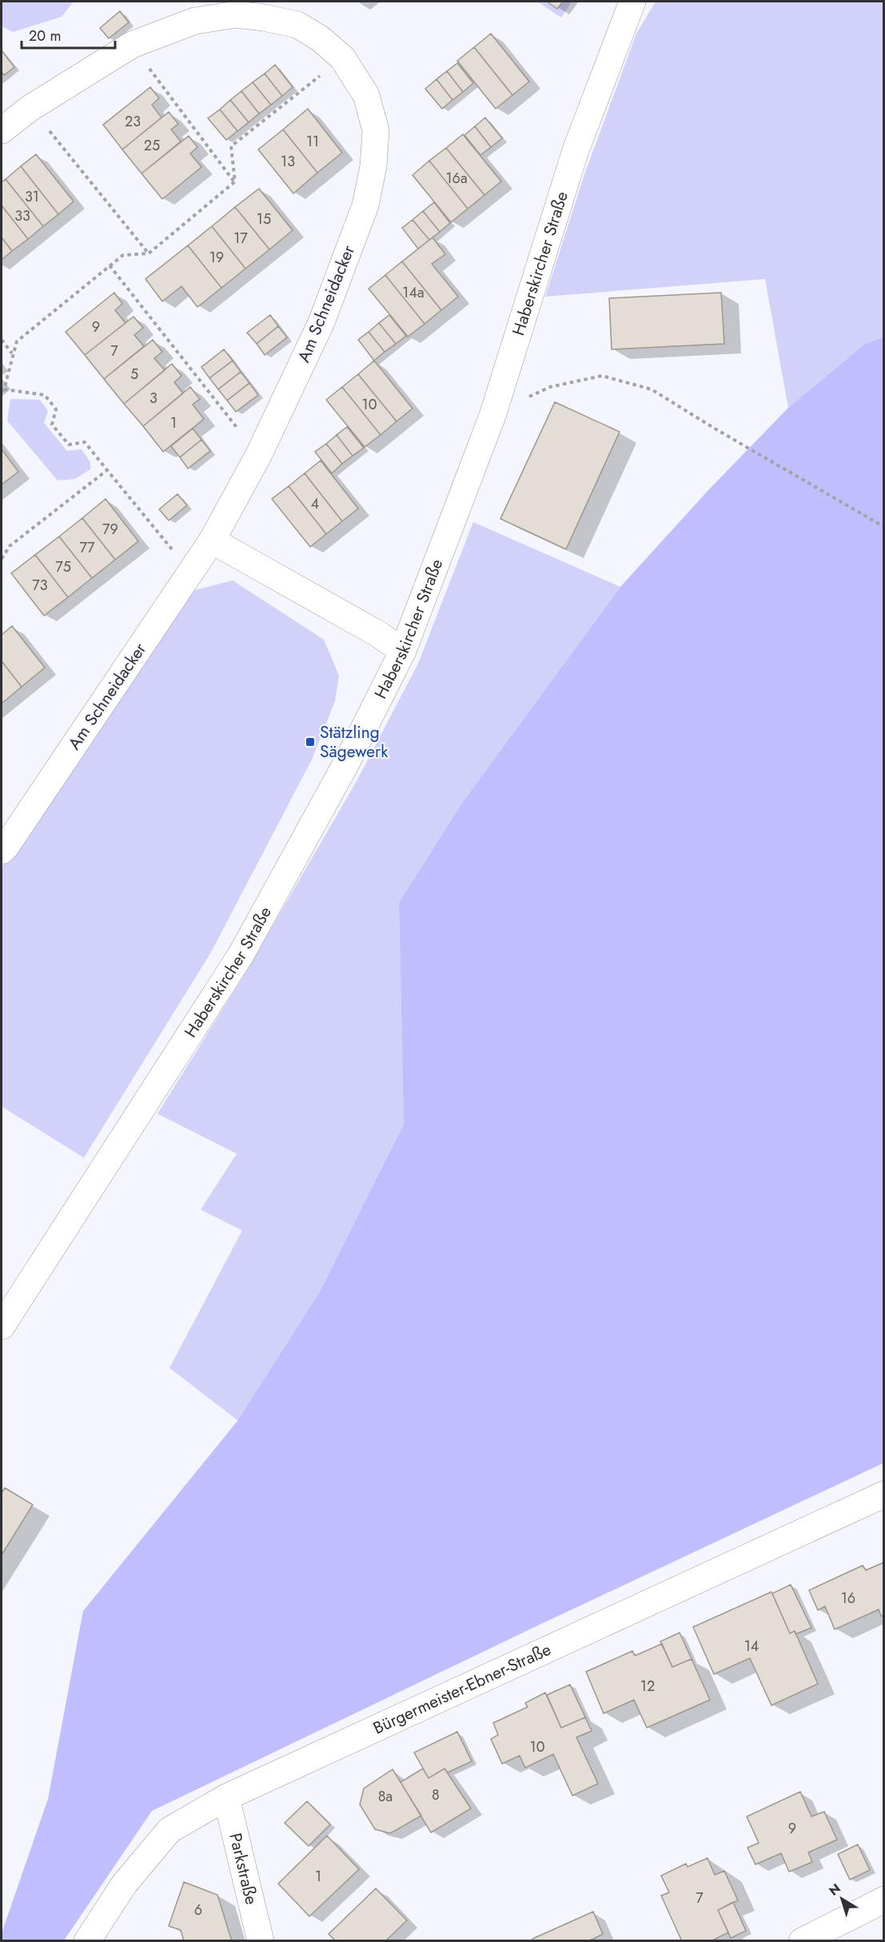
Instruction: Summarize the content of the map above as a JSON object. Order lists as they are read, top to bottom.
{
  "streets": {
    "street": [
      "Haberskircher Straße",
      "Am Schneidacker",
      "Bürgermeister-Ebner-Straße",
      "Parkstraße"
    ]
  },
  "crossings": [
    ["Bürgermeister-Ebner-Straße", "Parkstraße"]
  ],
  "places": {
    "transit": ["Stätzling Sägewerk"]
  },
  "house_numbers": [
    "23",
    "11",
    "25",
    "13",
    "16a",
    "31",
    "33",
    "15",
    "17",
    "19",
    "14a",
    "9",
    "7",
    "5",
    "3",
    "10",
    "1",
    "4",
    "79",
    "77",
    "75",
    "73",
    "16",
    "14",
    "12",
    "10",
    "8",
    "8a",
    "9",
    "1",
    "7",
    "6"
  ],
  "scale_bar": "20 m",
  "north": "top left"
}
